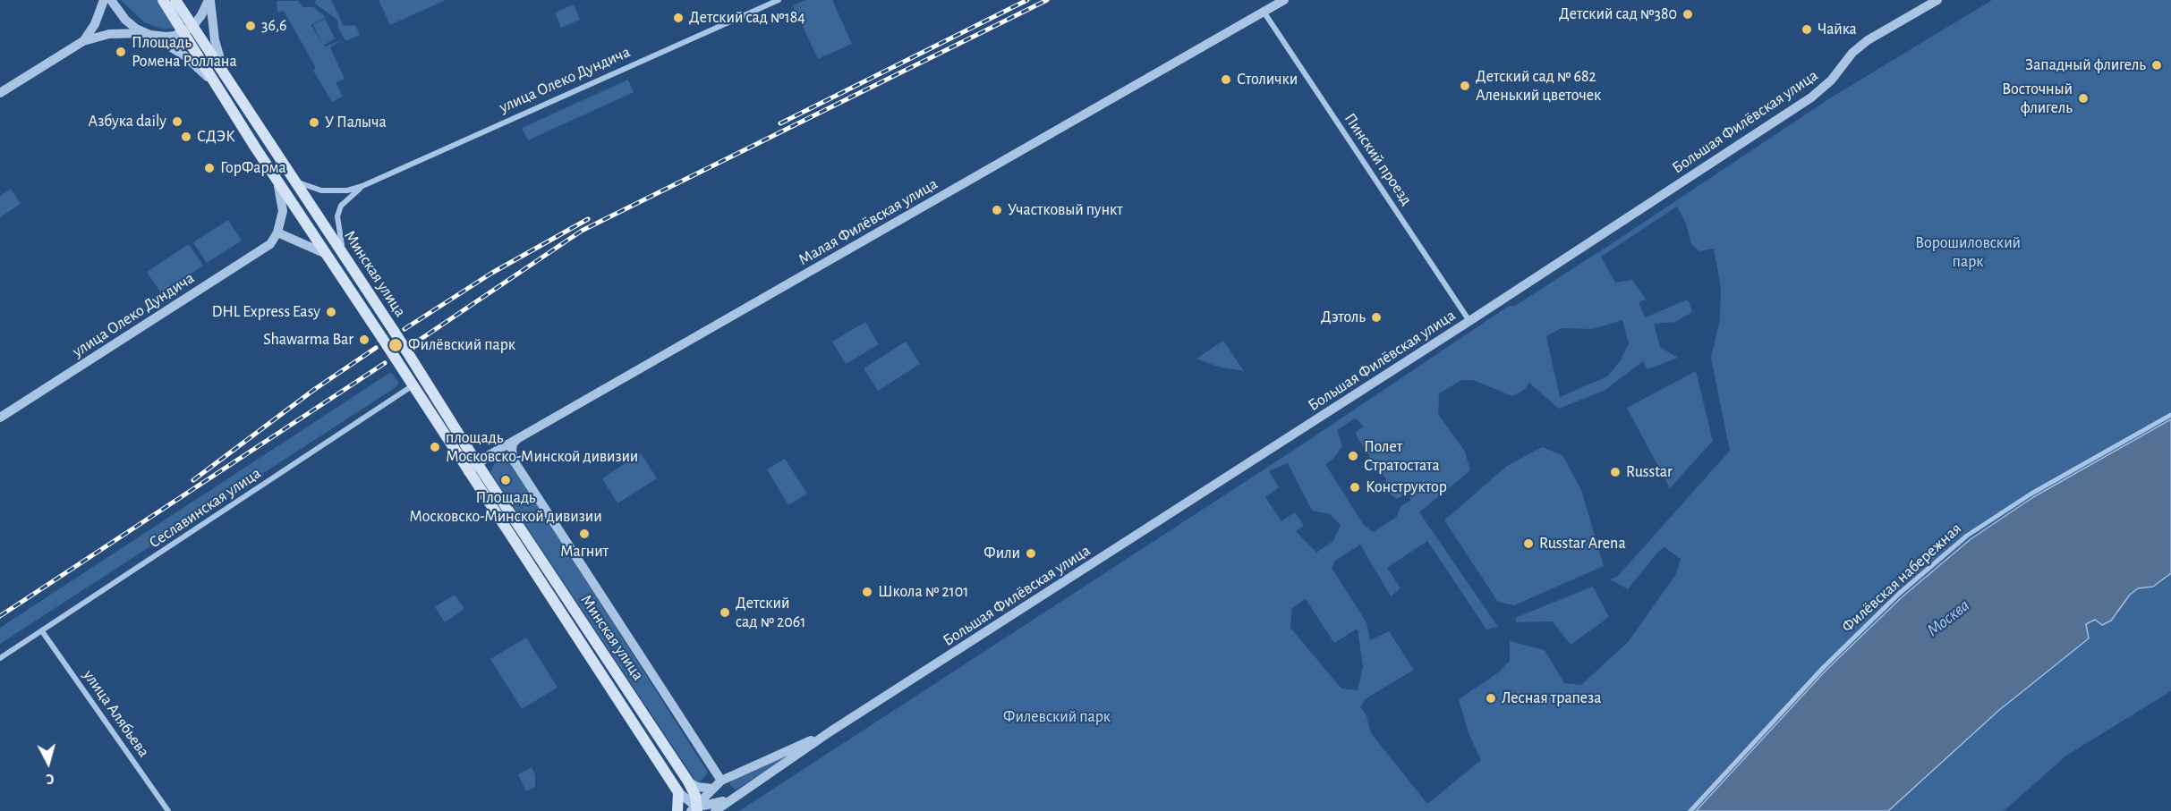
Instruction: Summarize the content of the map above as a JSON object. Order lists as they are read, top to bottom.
{
  "streets": {
    "main road": ["Минская улица"],
    "street": [
      "улица Олеко Дундича",
      "Большая Филёвская улица",
      "Пинский проезд",
      "Малая Филёвская улица",
      "Сеславинская улица",
      "Филёвская набережная",
      "улица Алябьева"
    ]
  },
  "crossings": [
    ["улица Олеко Дундича", "Минская улица"],
    ["Большая Филёвская улица", "Пинский проезд"],
    ["Большая Филёвская улица", "Минская улица"],
    ["Пинский проезд", "Малая Филёвская улица"],
    ["Малая Филёвская улица", "Минская улица"],
    ["Минская улица", "Сеславинская улица"],
    ["Сеславинская улица", "улица Алябьева"]
  ],
  "water": ["Москва"],
  "parks": ["Ворошиловский парк", "Филевский парк"],
  "places": [
    "Детский сад №380",
    "Детский сад №184",
    "36,6",
    "Чайка",
    "Площадь Ромена Роллана",
    "Западный флигель",
    "Столички",
    "Детский сад № 682 Аленький цветочек",
    "Восточный флигель",
    "Азбука daily",
    "У Палыча",
    "СДЭК",
    "ГорФарма",
    "Участковый пункт",
    "DHL Express Easy",
    "Дэтоль",
    "Shawarma Bar",
    "Филёвский парк",
    "площадь Московско-Минской дивизии",
    "Полет Стратостата",
    "Russtar",
    "Площадь Московско-Минской дивизии",
    "Конструктор",
    "Магнит",
    "Russtar Arena",
    "Фили",
    "Школа № 2101",
    "Детский сад № 2061",
    "Лесная трапеза"
  ],
  "north": "bottom"
}
